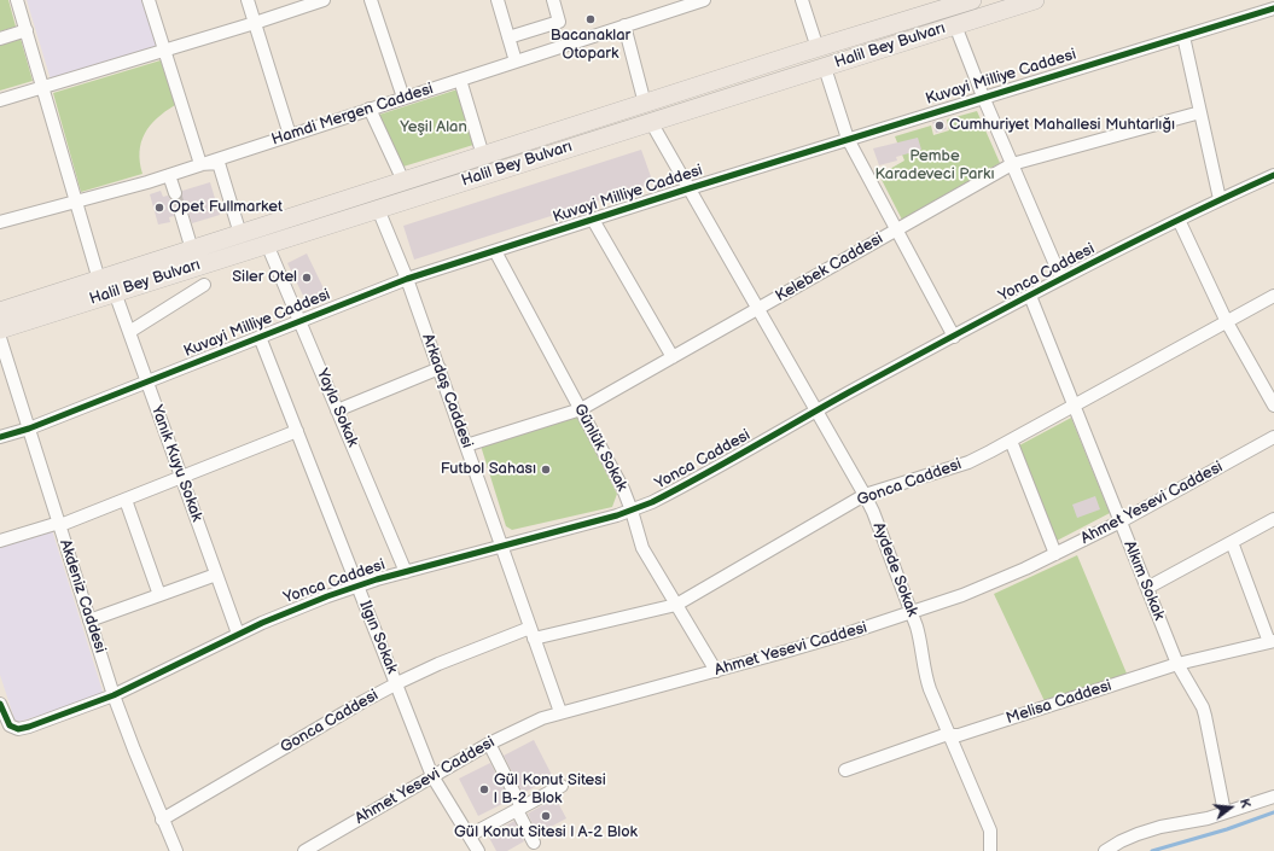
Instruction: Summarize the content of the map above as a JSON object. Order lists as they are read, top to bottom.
{
  "streets": {
    "highway": ["Halil Bey Bulvarı"],
    "street": [
      "Kuvayi Milliye Caddesi",
      "Hamdi Mergen Caddesi",
      "Kelebek Caddesi",
      "Yonca Caddesi",
      "Arkadaş Caddesi",
      "Yayla Sokak",
      "Günlük Sokak",
      "Yanık Kuyu Sokak",
      "Gonca Caddesi",
      "Ahmet Yesevi Caddesi",
      "Aydede Sokak",
      "Alkım Sokak",
      "Akdeniz Caddesi",
      "Ilgın Sokak",
      "Melisa Caddesi"
    ]
  },
  "crossings": [
    ["Halil Bey Bulvarı", "Arkadaş Caddesi"],
    ["Halil Bey Bulvarı", "Yayla Sokak"],
    ["Halil Bey Bulvarı", "Yanık Kuyu Sokak"],
    ["Halil Bey Bulvarı", "Aydede Sokak"],
    ["Kuvayi Milliye Caddesi", "Arkadaş Caddesi"],
    ["Kuvayi Milliye Caddesi", "Yayla Sokak"],
    ["Kuvayi Milliye Caddesi", "Günlük Sokak"],
    ["Kuvayi Milliye Caddesi", "Yanık Kuyu Sokak"],
    ["Kuvayi Milliye Caddesi", "Aydede Sokak"],
    ["Kuvayi Milliye Caddesi", "Akdeniz Caddesi"],
    ["Kuvayi Milliye Caddesi", "Ilgın Sokak"],
    ["Kelebek Caddesi", "Arkadaş Caddesi"],
    ["Kelebek Caddesi", "Günlük Sokak"],
    ["Kelebek Caddesi", "Aydede Sokak"],
    ["Yonca Caddesi", "Arkadaş Caddesi"],
    ["Yonca Caddesi", "Yayla Sokak"],
    ["Yonca Caddesi", "Günlük Sokak"],
    ["Yonca Caddesi", "Yanık Kuyu Sokak"],
    ["Yonca Caddesi", "Aydede Sokak"],
    ["Yonca Caddesi", "Alkım Sokak"],
    ["Yonca Caddesi", "Akdeniz Caddesi"],
    ["Yonca Caddesi", "Ilgın Sokak"],
    ["Arkadaş Caddesi", "Gonca Caddesi"],
    ["Arkadaş Caddesi", "Ahmet Yesevi Caddesi"],
    ["Günlük Sokak", "Gonca Caddesi"],
    ["Günlük Sokak", "Ahmet Yesevi Caddesi"],
    ["Gonca Caddesi", "Aydede Sokak"],
    ["Gonca Caddesi", "Alkım Sokak"],
    ["Gonca Caddesi", "Akdeniz Caddesi"],
    ["Gonca Caddesi", "Ilgın Sokak"],
    ["Ahmet Yesevi Caddesi", "Aydede Sokak"],
    ["Ahmet Yesevi Caddesi", "Alkım Sokak"],
    ["Ahmet Yesevi Caddesi", "Ilgın Sokak"],
    ["Aydede Sokak", "Melisa Caddesi"],
    ["Alkım Sokak", "Melisa Caddesi"]
  ],
  "parks": ["Yeşil Alan", "Pembe Karadeveci Parkı"],
  "places": [
    "Bacanaklar Otopark",
    "Cumhuriyet Mahallesi Muhtarlığı",
    "Opet Fullmarket",
    "Siler Otel",
    "Futbol Sahası",
    "Gül Konut Sitesi | B-2 Blok",
    "Gül Konut Sitesi | A-2 Blok"
  ],
  "north": "right"
}
